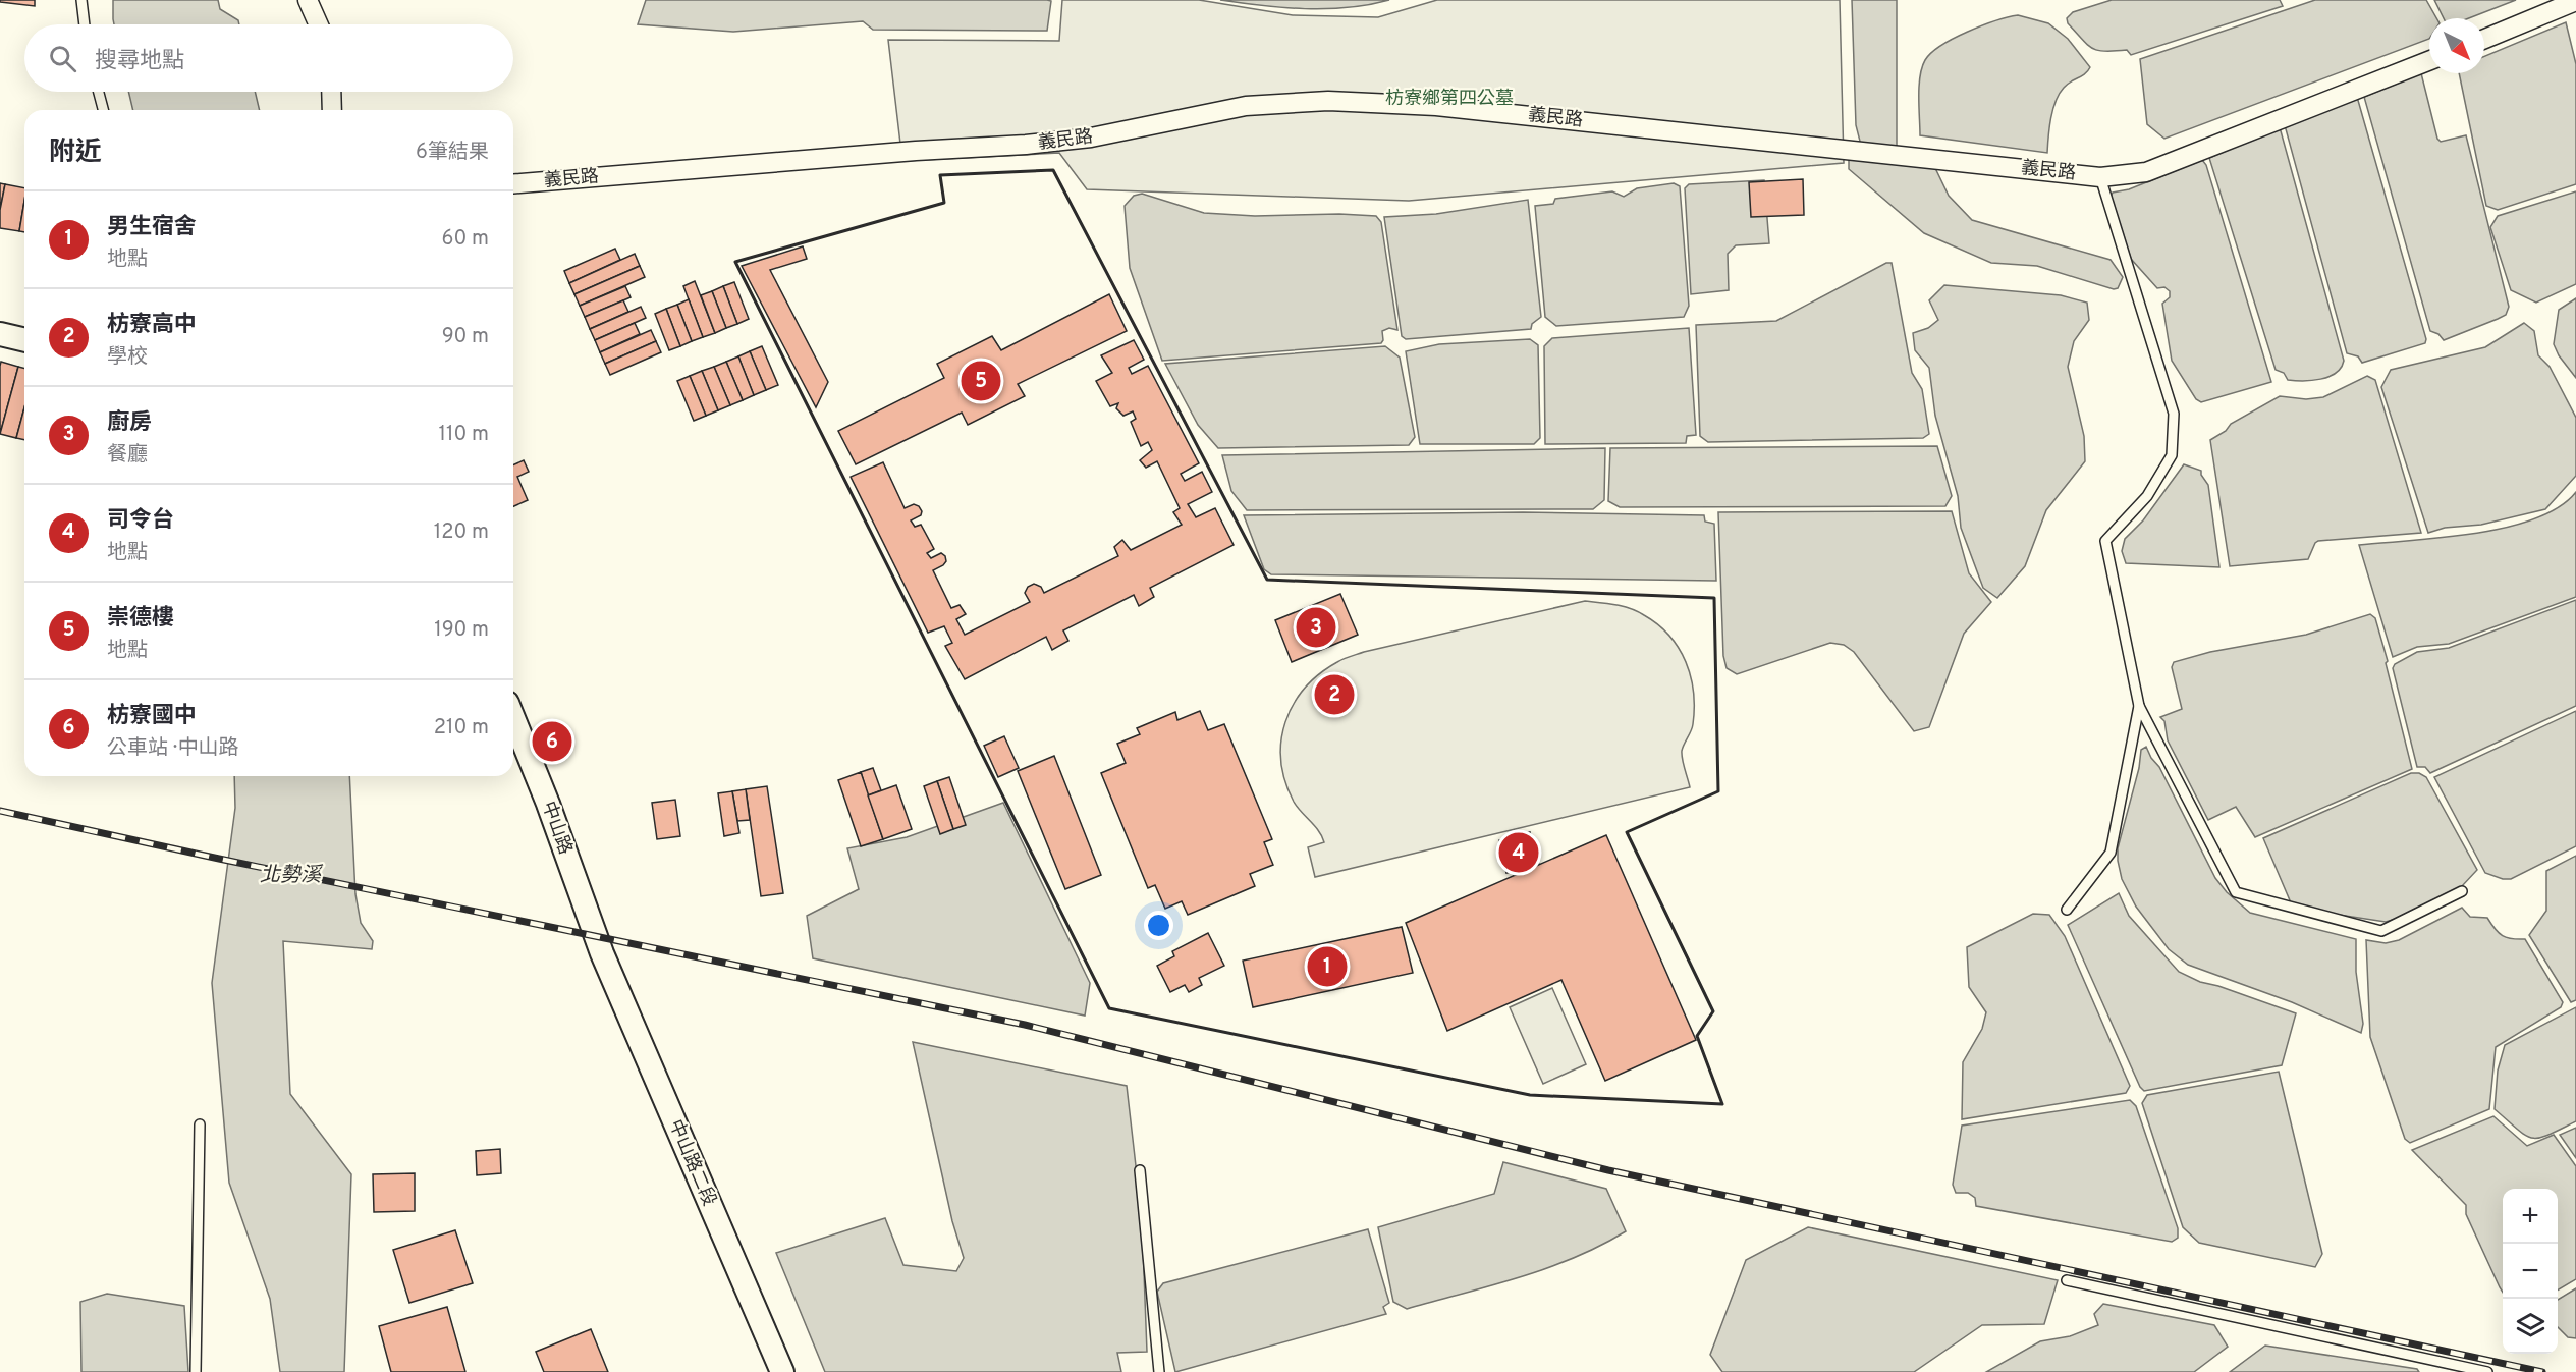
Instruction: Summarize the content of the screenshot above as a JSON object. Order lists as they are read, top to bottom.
{
  "streets": {
    "street": ["義民路", "中山路", "中山路二段"]
  },
  "crossings": [
    ["中山路", "中山路二段"]
  ],
  "water": ["北勢溪"],
  "parks": ["枋寮鄉第四公墓"],
  "north": "bottom right",
  "page": {
    "search": "搜尋地點",
    "heading": ["附近", "6筆結果"],
    "list": [
      {
        "mark": "1",
        "name": "男生宿舍",
        "note": "地點",
        "value": "60 m"
      },
      {
        "mark": "2",
        "name": "枋寮高中",
        "note": "學校",
        "value": "90 m"
      },
      {
        "mark": "3",
        "name": "廚房",
        "note": "餐廳",
        "value": "110 m"
      },
      {
        "mark": "4",
        "name": "司令台",
        "note": "地點",
        "value": "120 m"
      },
      {
        "mark": "5",
        "name": "崇德樓",
        "note": "地點",
        "value": "190 m"
      },
      {
        "mark": "6",
        "name": "枋寮國中",
        "note": "公車站 · 中山路",
        "value": "210 m"
      }
    ],
    "pins": [
      "5",
      "3",
      "2",
      "6",
      "4",
      "1"
    ],
    "map_buttons": ["+", "−"]
  }
}
